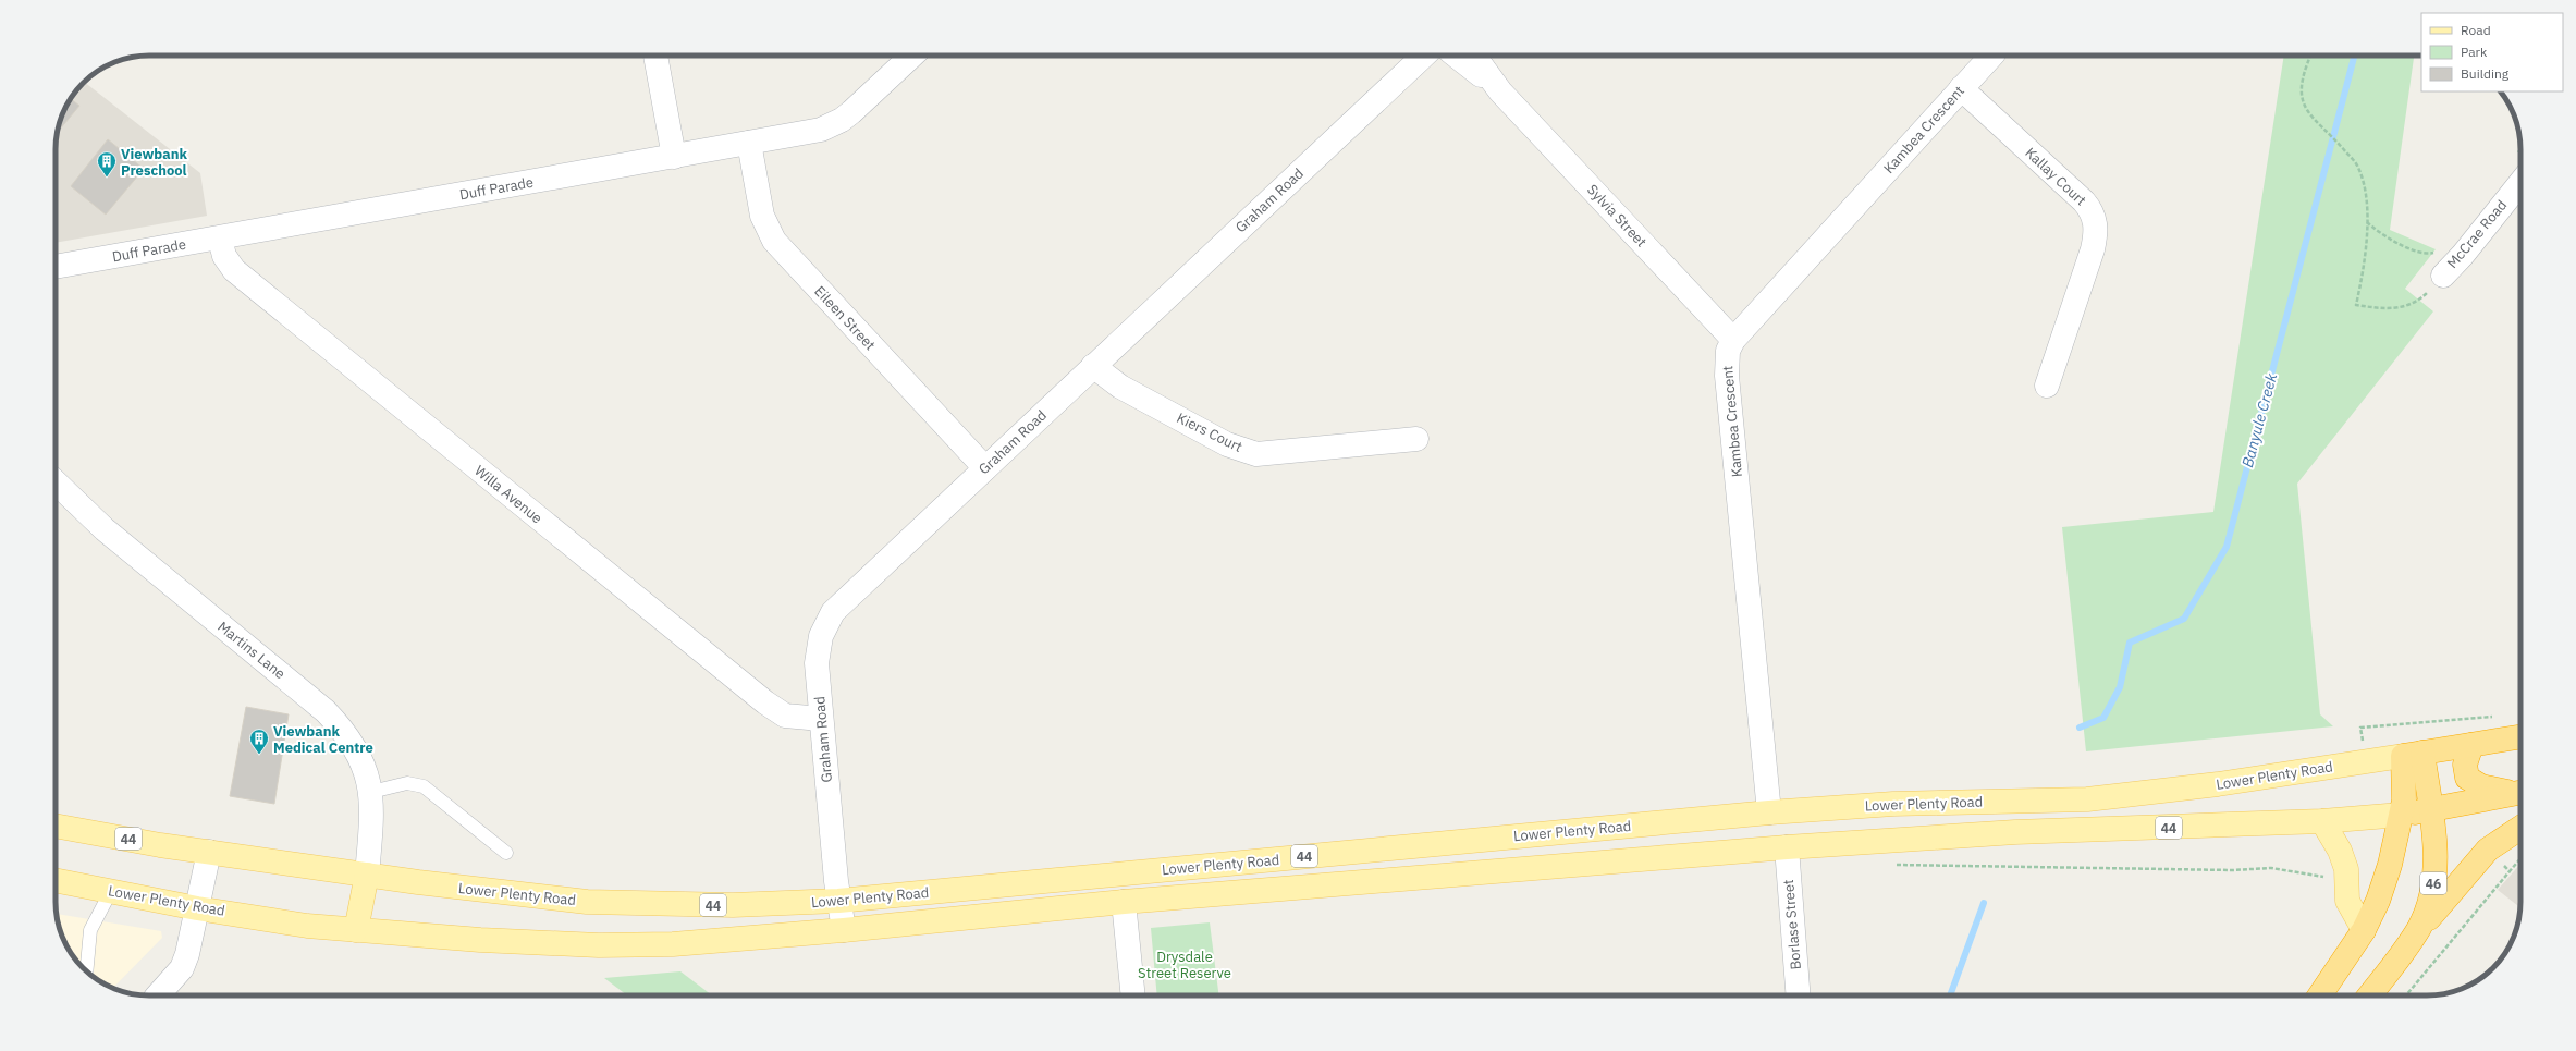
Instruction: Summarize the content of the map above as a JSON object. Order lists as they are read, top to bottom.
{
  "streets": {
    "highway": ["Lower Plenty Road", "44", "46"],
    "street": [
      "Kambea Crescent",
      "Kallay Court",
      "Duff Parade",
      "Graham Road",
      "Sylvia Street",
      "McCrae Road",
      "Eileen Street",
      "Kiers Court",
      "Willa Avenue",
      "Martins Lane",
      "Borlase Street"
    ]
  },
  "crossings": [
    ["Kambea Crescent", "Kallay Court"],
    ["Kambea Crescent", "Sylvia Street"],
    ["Kambea Crescent", "Lower Plenty Road"],
    ["Duff Parade", "Eileen Street"],
    ["Duff Parade", "Willa Avenue"],
    ["Graham Road", "Eileen Street"],
    ["Graham Road", "Kiers Court"],
    ["Graham Road", "Willa Avenue"],
    ["Graham Road", "Lower Plenty Road"],
    ["Martins Lane", "Lower Plenty Road"],
    ["Lower Plenty Road", "46"],
    ["Lower Plenty Road", "Borlase Street"]
  ],
  "water": ["Banyule Creek"],
  "parks": ["Drysdale Street Reserve"],
  "places": {
    "building": ["Viewbank Preschool", "Viewbank Medical Centre"]
  },
  "legend": ["Road", "Park", "Building"]
}
